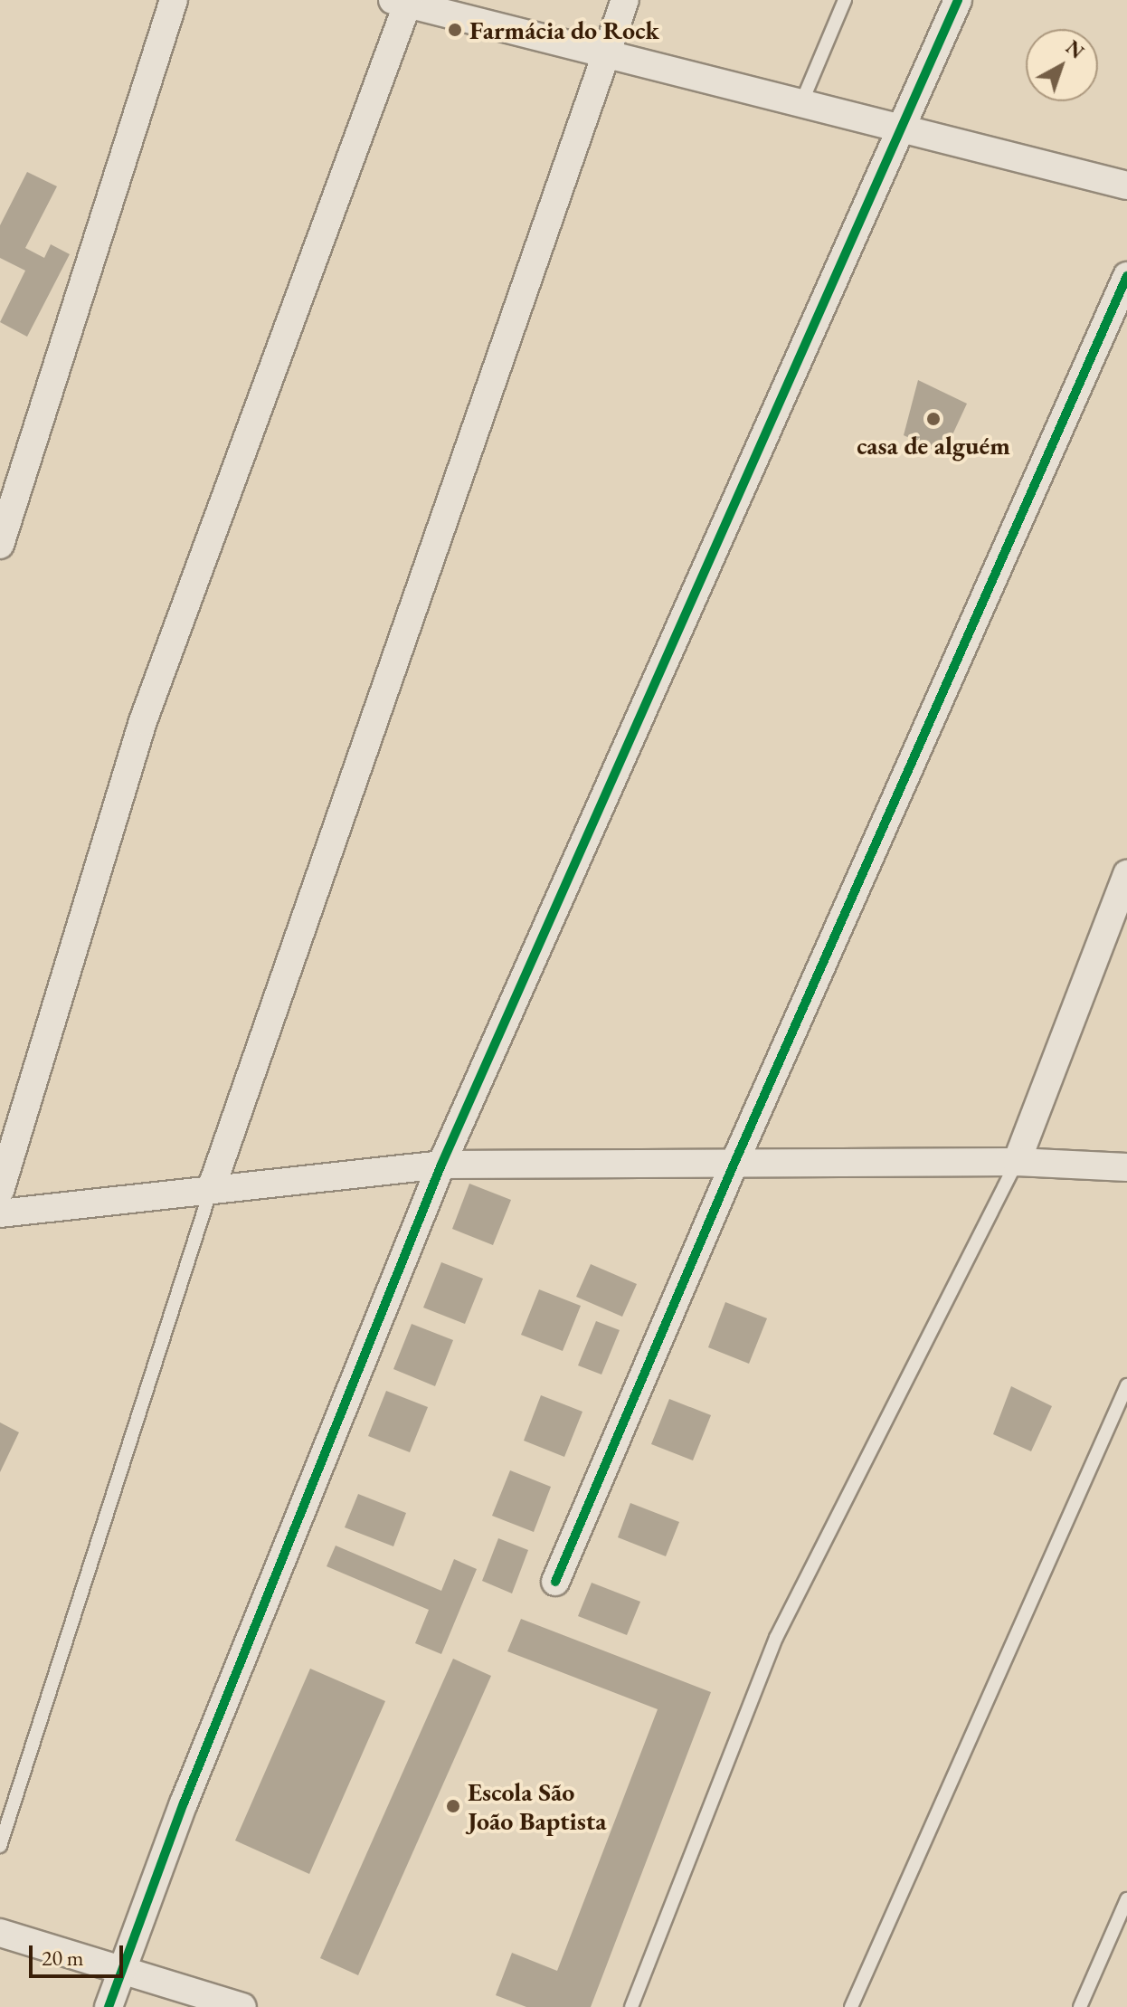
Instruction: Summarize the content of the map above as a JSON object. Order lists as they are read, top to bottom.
{
  "places": ["Farmácia do Rock", "casa de alguém", "Escola São João Baptista"],
  "scale_bar": "20 m",
  "north": "top right"
}
